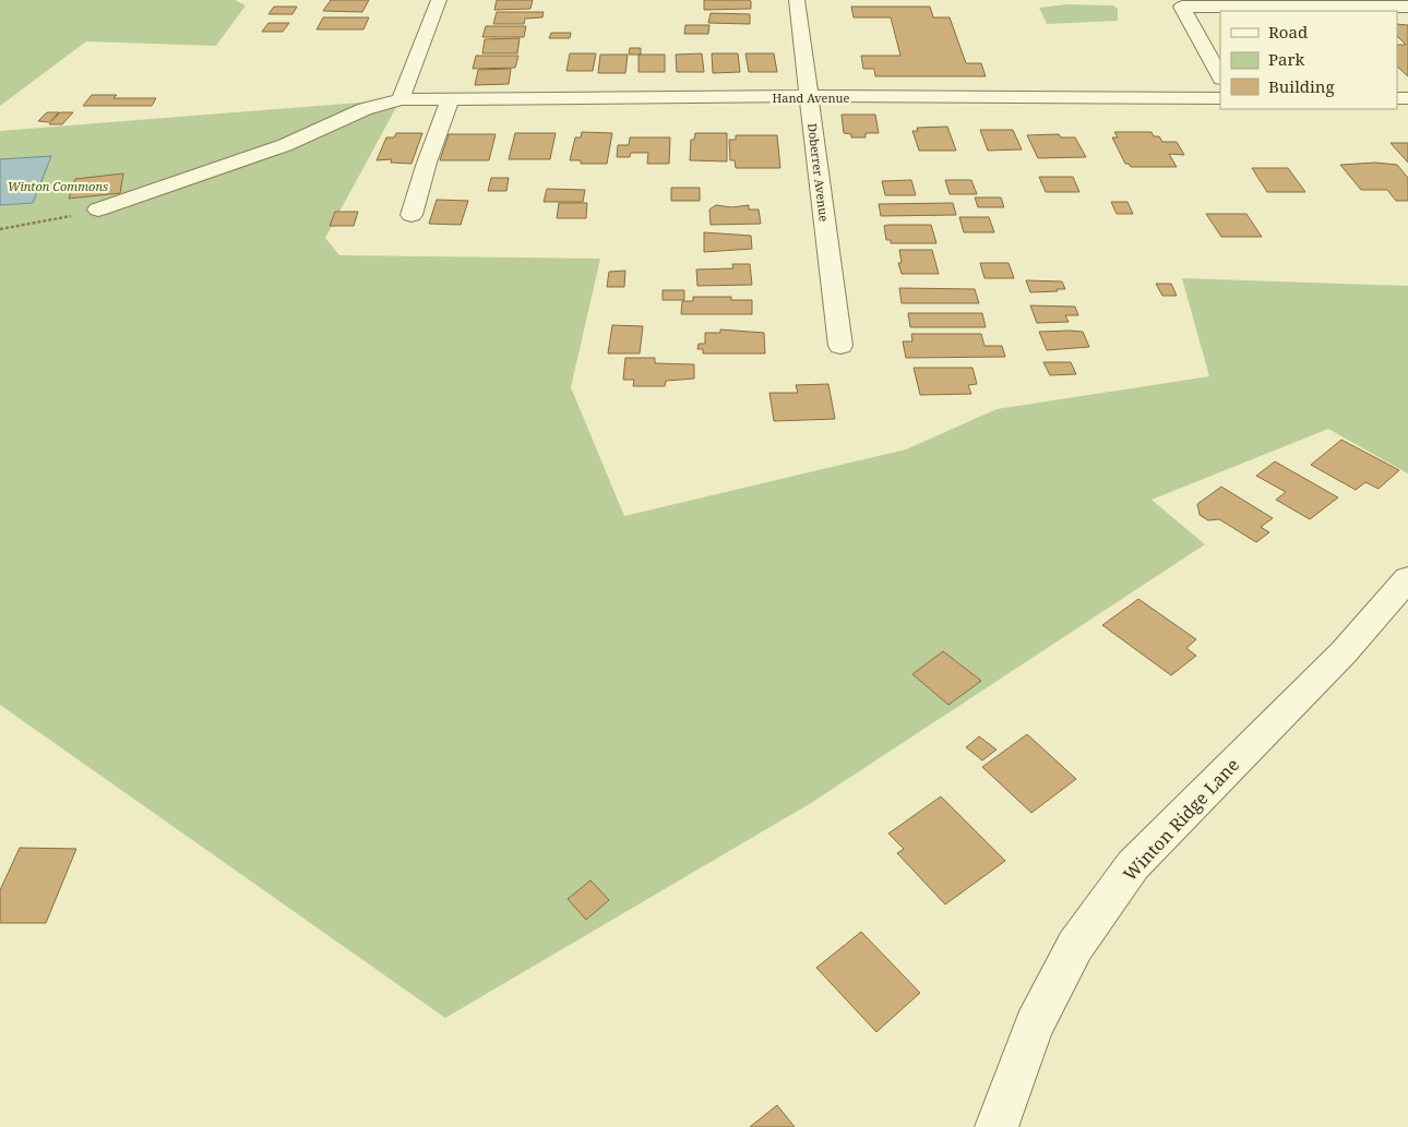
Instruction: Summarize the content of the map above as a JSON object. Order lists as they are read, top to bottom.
{
  "streets": {
    "street": ["Hand Avenue", "Doberrer Avenue", "Winton Ridge Lane"]
  },
  "crossings": [
    ["Hand Avenue", "Doberrer Avenue"]
  ],
  "parks": ["Winton Commons"],
  "legend": ["Road", "Park", "Building"]
}
